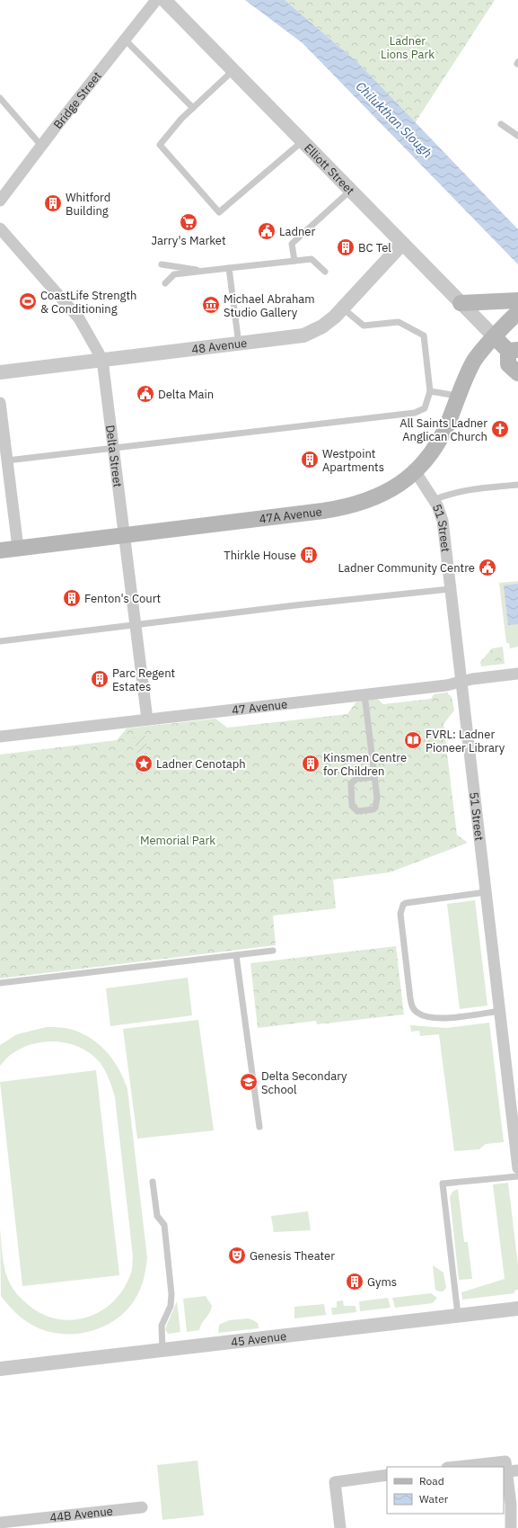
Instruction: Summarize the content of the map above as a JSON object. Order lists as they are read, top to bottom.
{
  "streets": {
    "main road": ["47A Avenue"],
    "street": [
      "Bridge Street",
      "Elliott Street",
      "48 Avenue",
      "Delta Street",
      "51 Street",
      "47 Avenue",
      "45 Avenue",
      "44B Avenue"
    ]
  },
  "crossings": [
    ["Elliott Street", "48 Avenue"],
    ["Elliott Street", "47A Avenue"],
    ["48 Avenue", "Delta Street"],
    ["Delta Street", "47A Avenue"],
    ["Delta Street", "47 Avenue"],
    ["47A Avenue", "51 Street"],
    ["51 Street", "47 Avenue"]
  ],
  "water": ["Chilukthan Slough"],
  "parks": ["Ladner Lions Park", "Memorial Park"],
  "places": {
    "building": [
      "Whitford Building",
      "BC Tel",
      "Westpoint Apartments",
      "Thirkle House",
      "Fenton's Court",
      "Parc Regent Estates",
      "Kinsmen Centre for Children",
      "Gyms"
    ],
    "supermarket": ["Jarry's Market"],
    "public building": ["Ladner", "Delta Main", "Ladner Community Centre"],
    "sports": ["CoastLife Strength & Conditioning"],
    "museum": ["Michael Abraham Studio Gallery"],
    "church": ["All Saints Ladner Anglican Church"],
    "library": ["FVRL: Ladner Pioneer Library"],
    "place": ["Ladner Cenotaph"],
    "school or university": ["Delta Secondary School"],
    "theatre": ["Genesis Theater"]
  },
  "legend": ["Road", "Water"]
}
